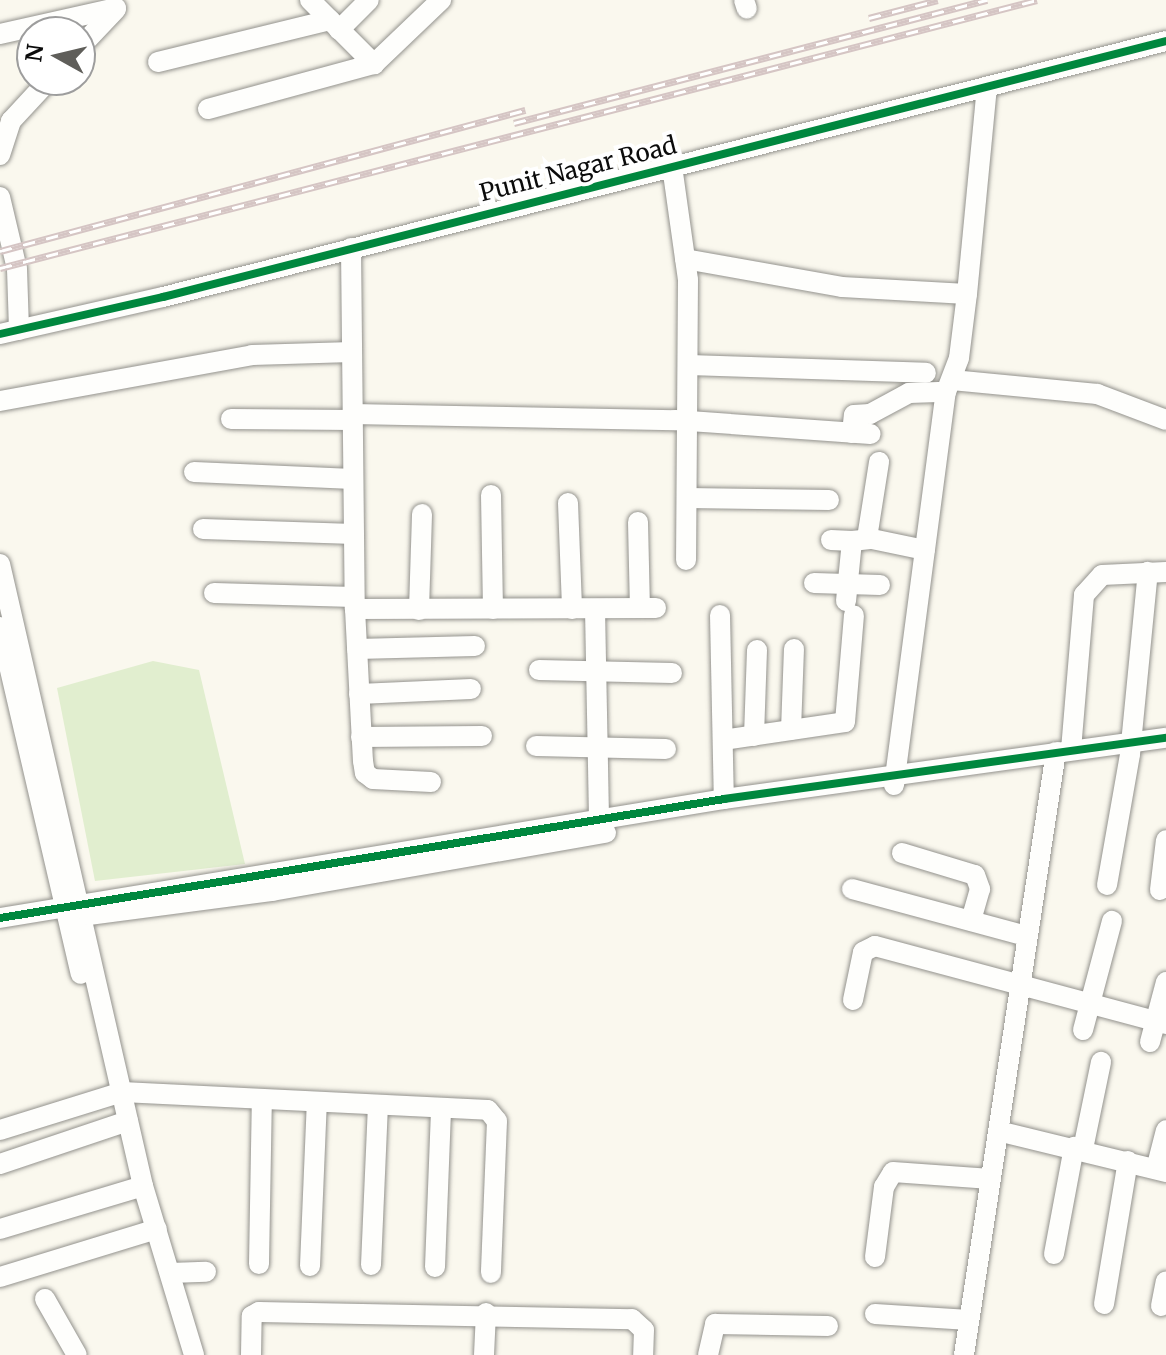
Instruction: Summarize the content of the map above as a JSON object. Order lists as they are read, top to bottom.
{
  "streets": {
    "street": ["Punit Nagar Road"]
  },
  "north": "left"
}
